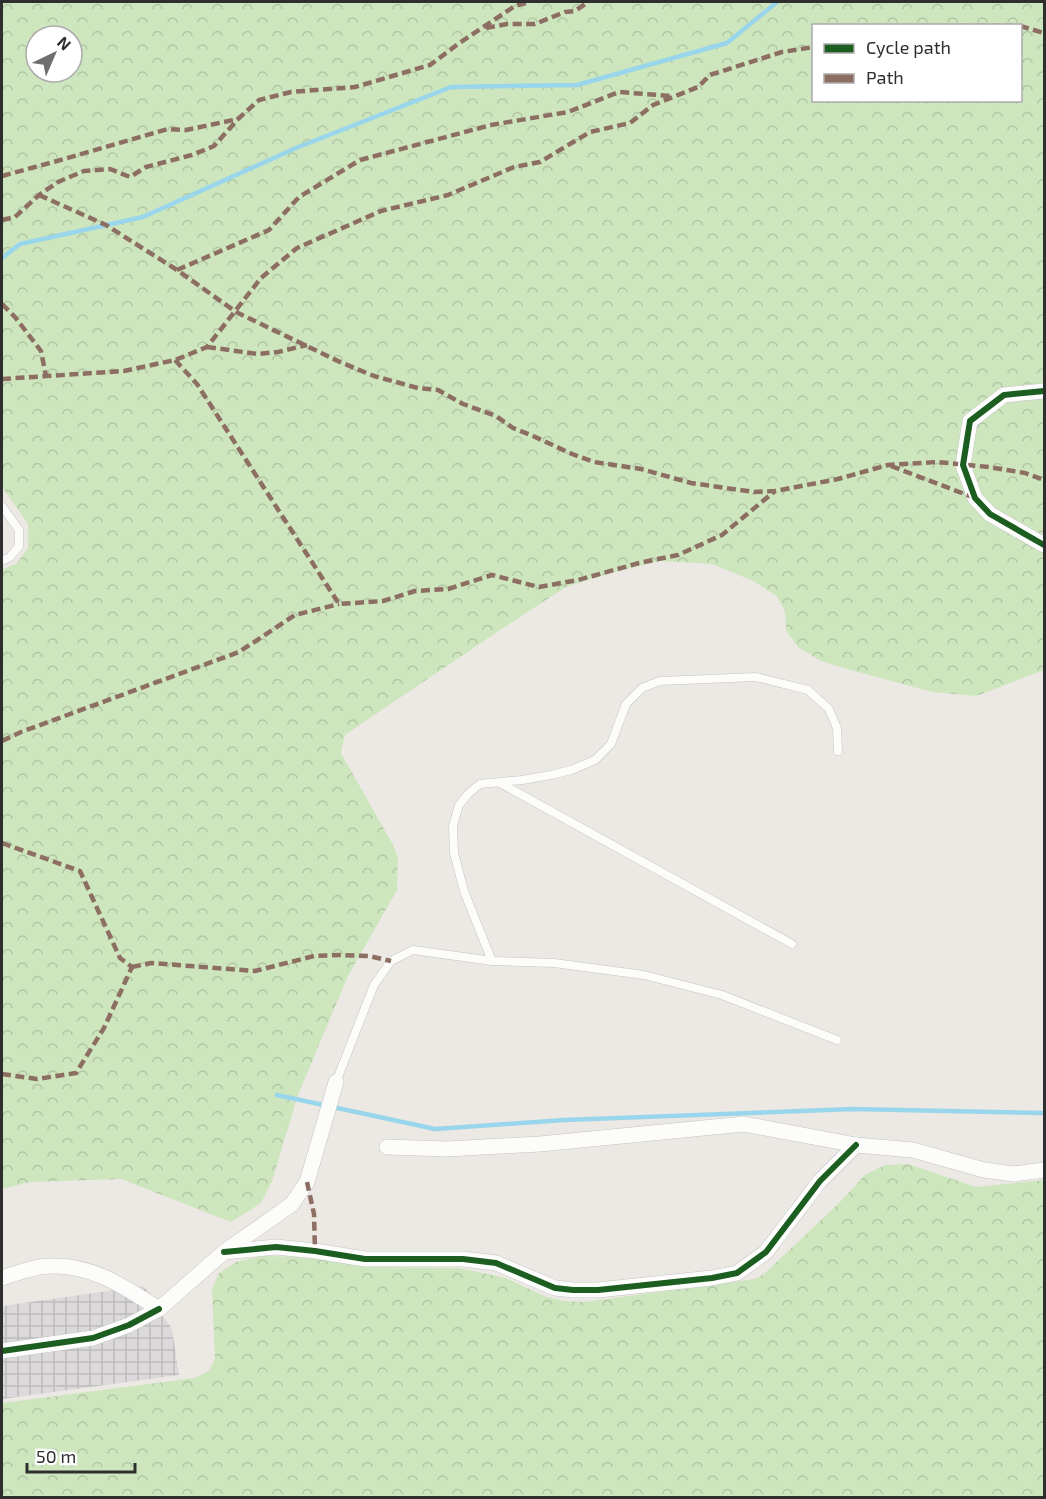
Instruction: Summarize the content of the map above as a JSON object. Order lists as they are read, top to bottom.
{
  "legend": ["Cycle path", "Path"],
  "scale_bar": "50 m",
  "north": "top right"
}
